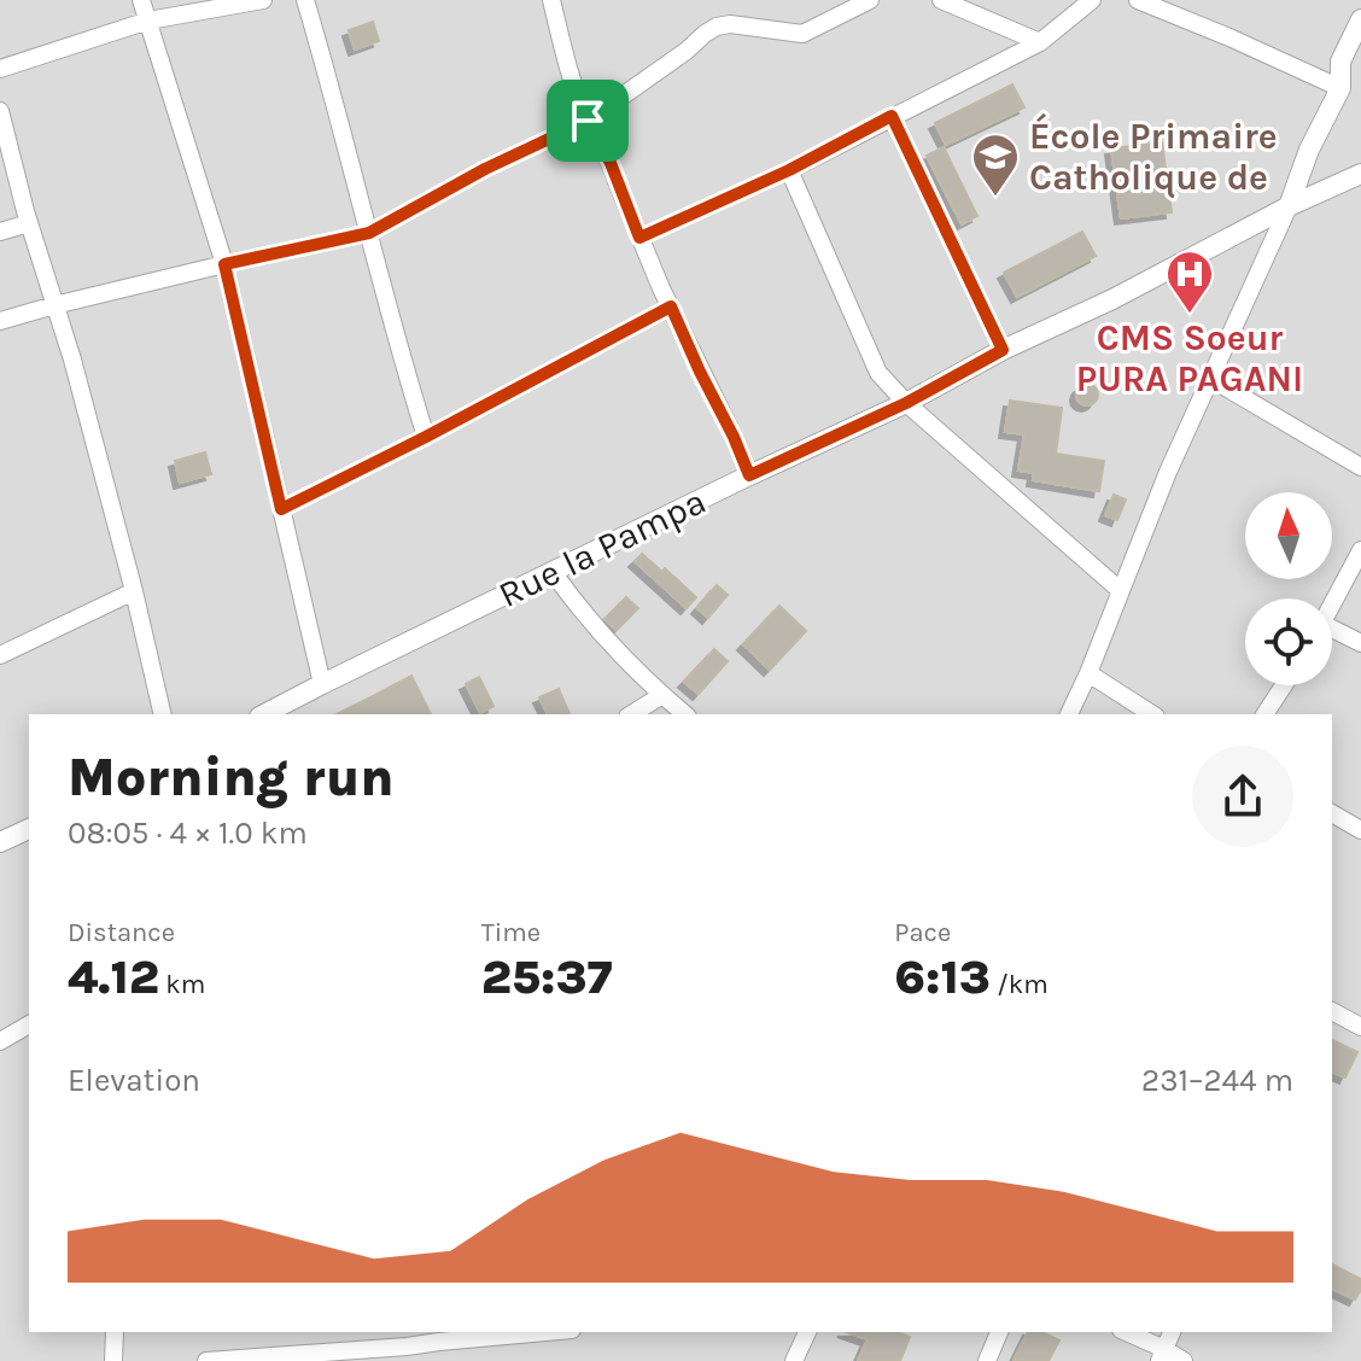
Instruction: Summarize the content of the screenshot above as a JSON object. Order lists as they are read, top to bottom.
{
  "streets": {
    "street": ["Rue la Pampa"]
  },
  "places": {
    "school or university": ["École Primaire Catholique de"],
    "hospital": ["CMS Soeur PURA PAGANI"]
  },
  "north": "top",
  "page": {
    "heading": ["Morning run", "08:05 · 4 × 1.0 km"],
    "stats": [
      ["Distance", "4.12 km"],
      ["Time", "25:37"],
      ["Pace", "6:13 /km"]
    ],
    "chart": ["Elevation", "231–244 m"]
  }
}
